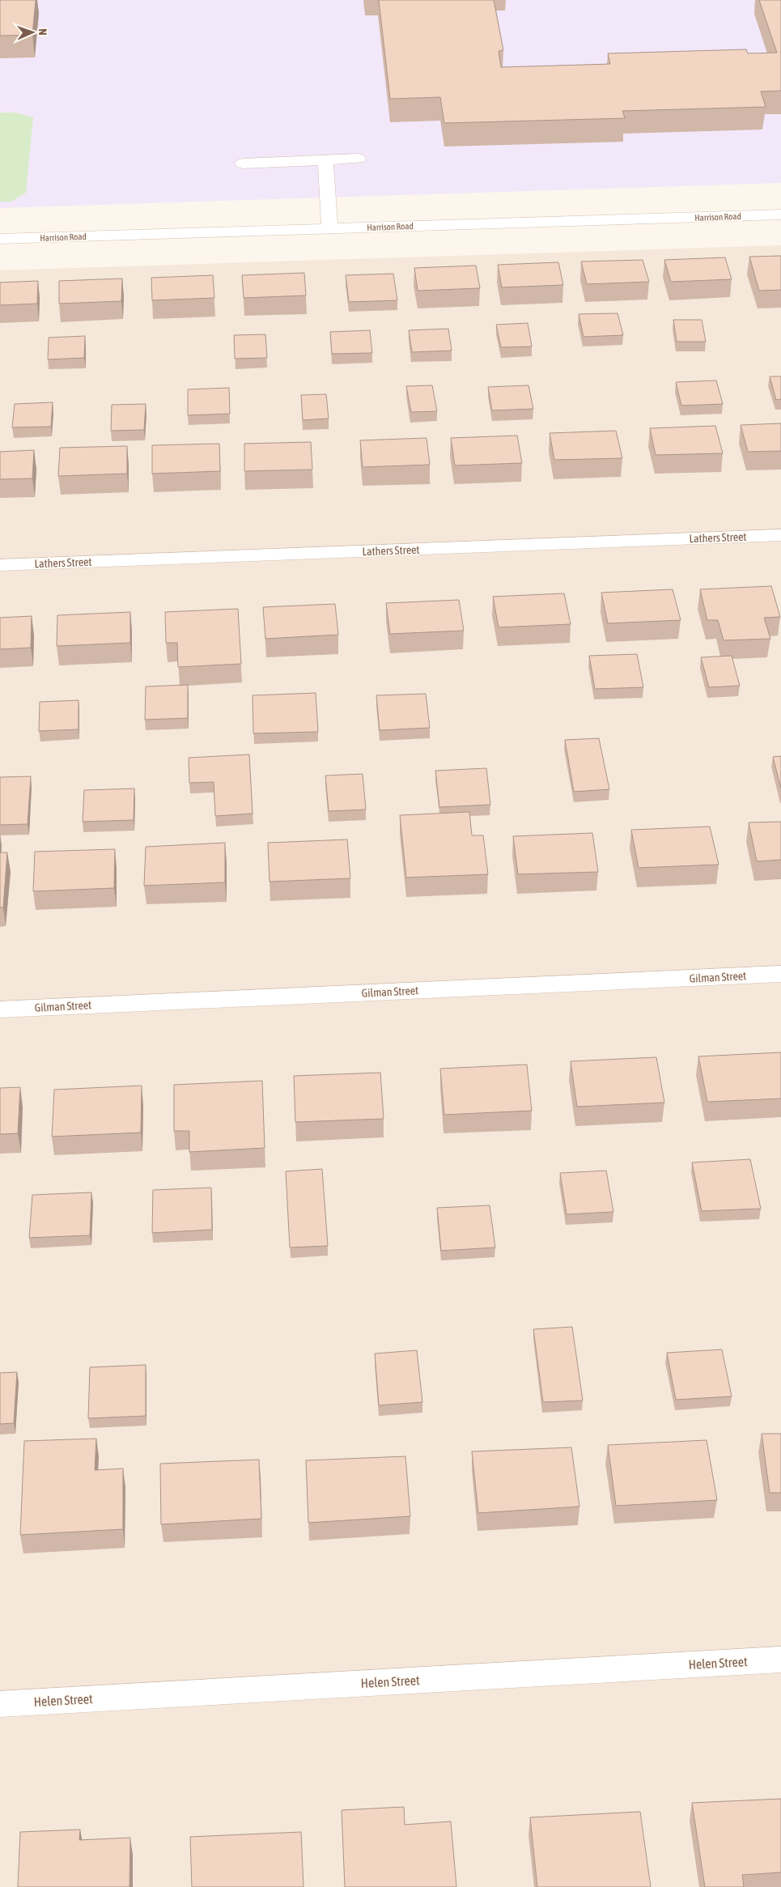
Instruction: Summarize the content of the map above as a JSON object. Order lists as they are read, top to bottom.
{
  "streets": {
    "street": [
      "Harrison Road",
      "Lathers Street",
      "Gilman Street",
      "Helen Street"
    ]
  },
  "north": "right"
}
